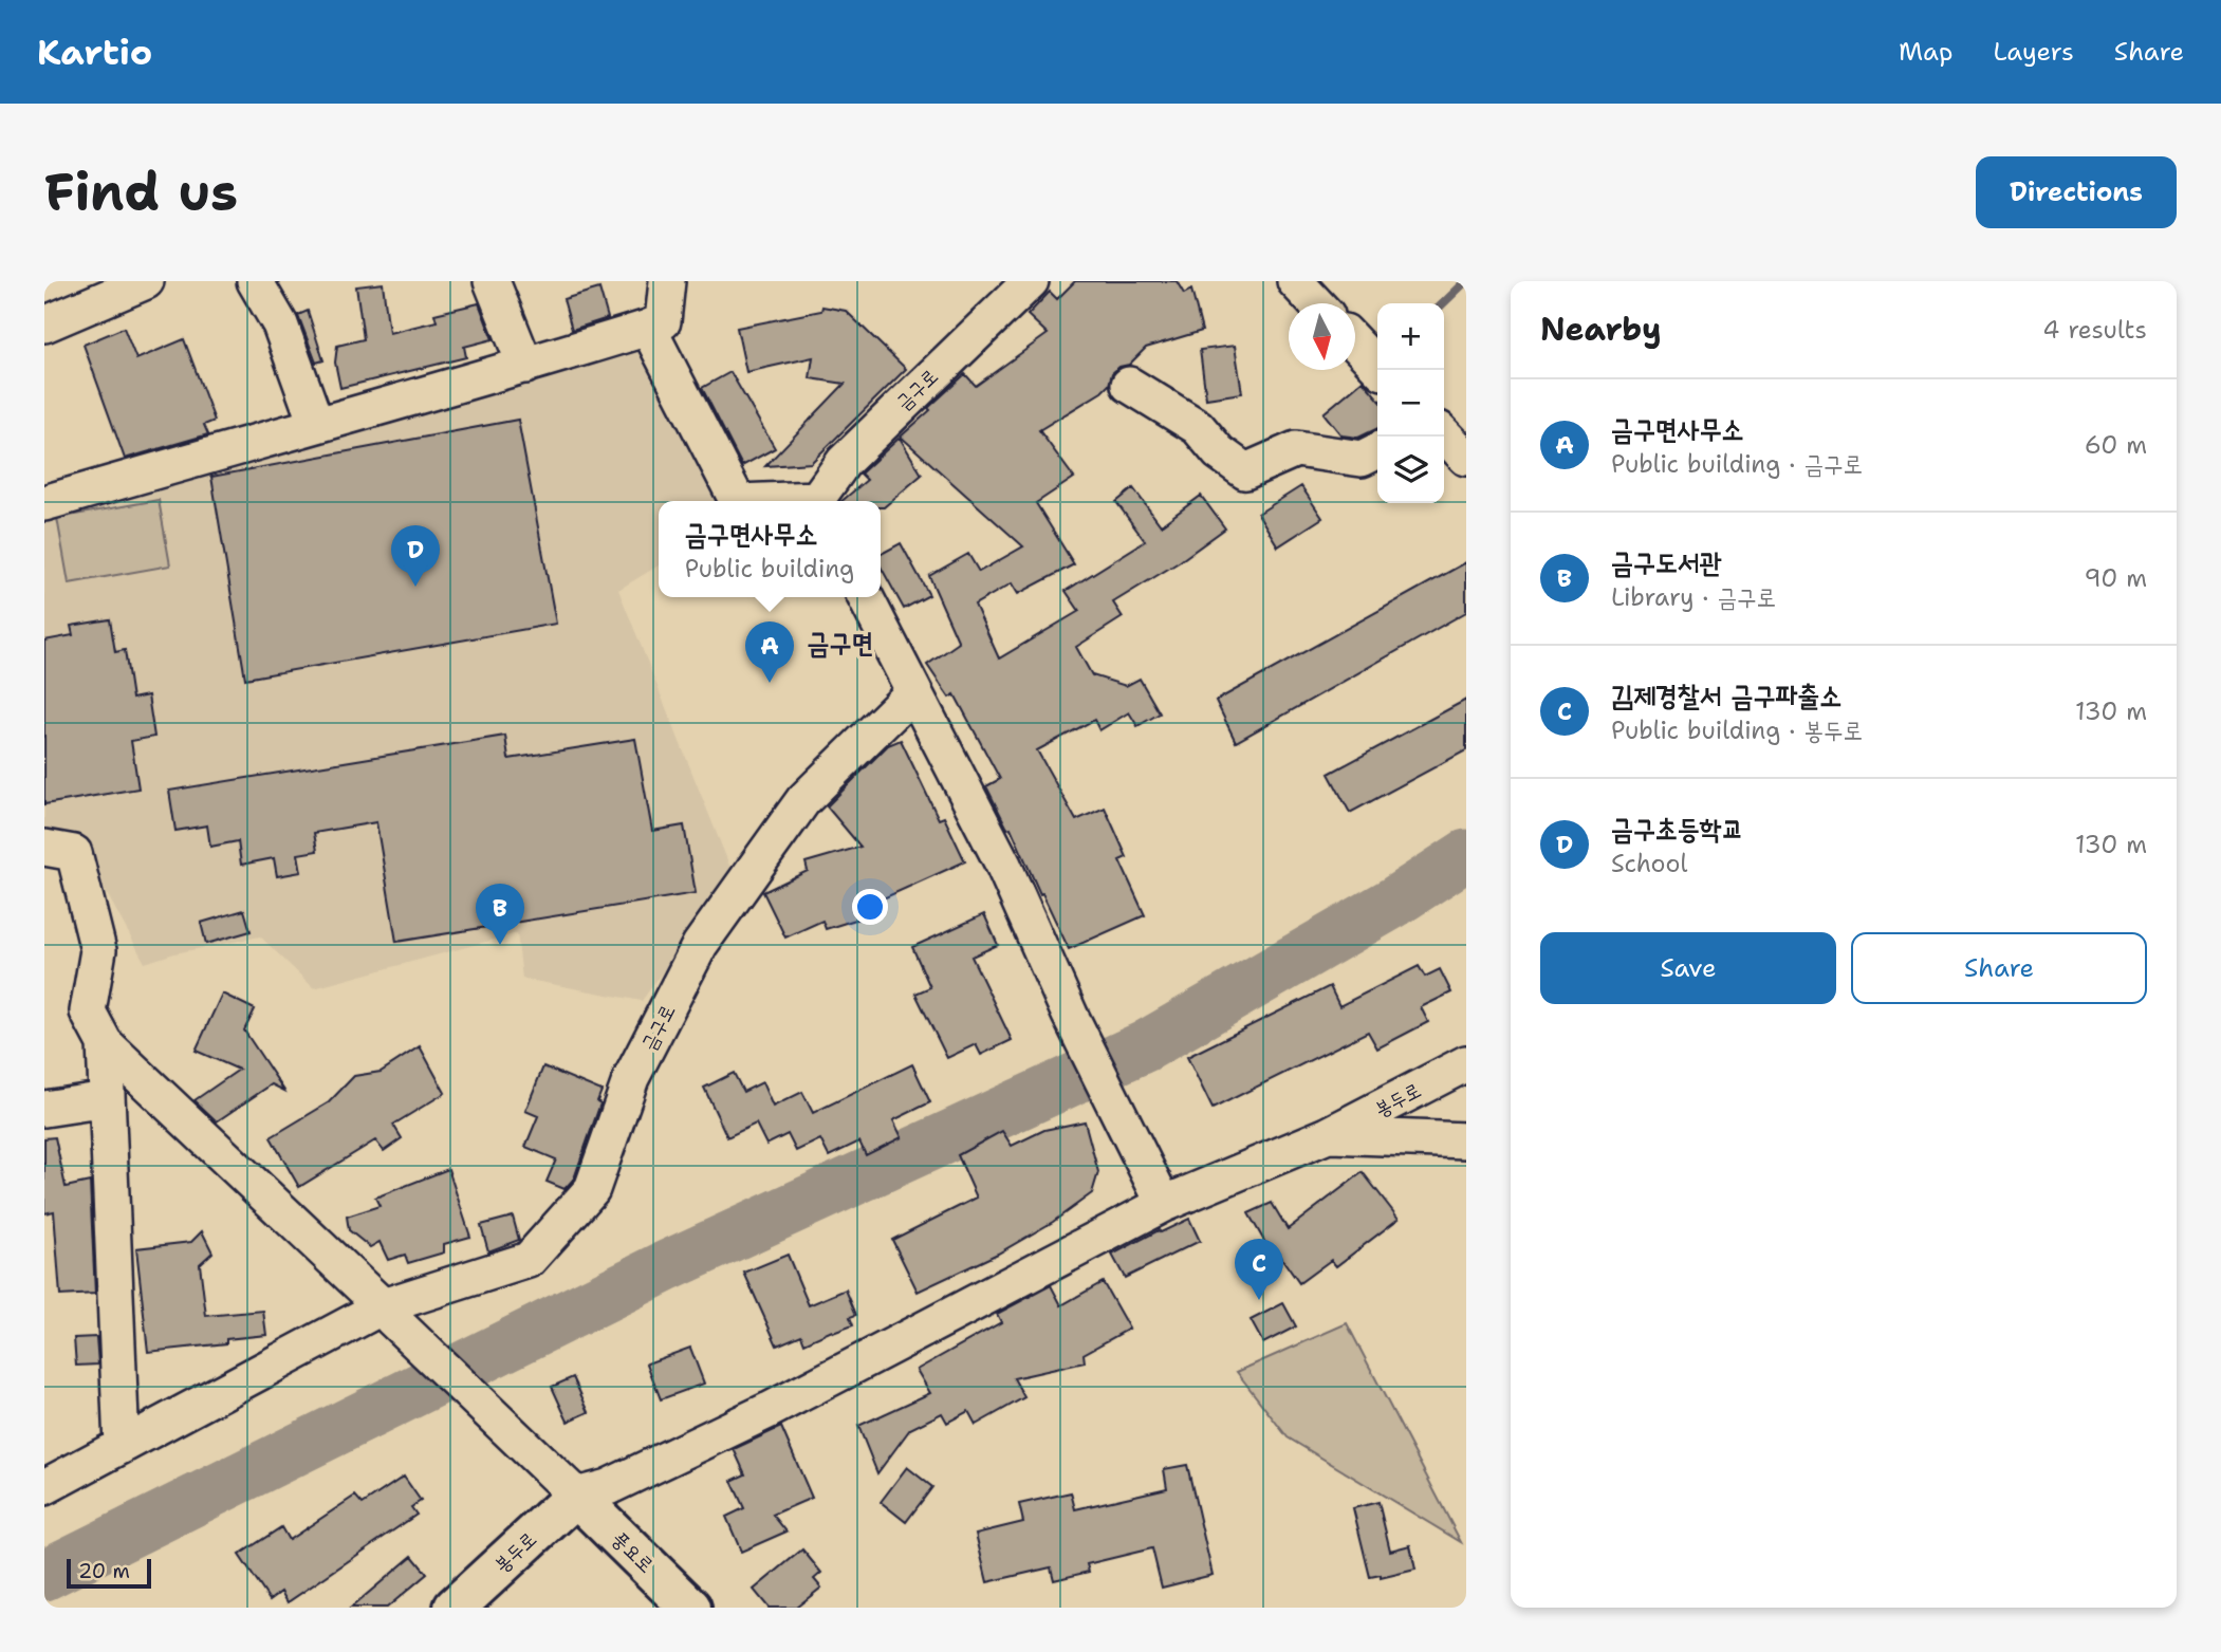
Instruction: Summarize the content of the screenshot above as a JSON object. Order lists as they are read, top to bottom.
{
  "streets": {
    "main road": ["봉두로", "풍요로"],
    "street": ["금구로"]
  },
  "crossings": [
    ["봉두로", "풍요로"]
  ],
  "districts": ["금구면"],
  "scale_bar": "20 m",
  "north": "bottom",
  "page": {
    "header": "Kartio",
    "nav": ["Map", "Layers", "Share"],
    "buttons": [
      "Directions",
      ["Save", "Share"]
    ],
    "title": "Find us",
    "heading": ["Nearby", "4 results"],
    "map_buttons": ["+", "−"],
    "list": [
      {
        "mark": "A",
        "name": "금구면사무소",
        "note": "Public building · 금구로",
        "value": "60 m"
      },
      {
        "mark": "B",
        "name": "금구도서관",
        "note": "Library · 금구로",
        "value": "90 m"
      },
      {
        "mark": "C",
        "name": "김제경찰서 금구파출소",
        "note": "Public building · 봉두로",
        "value": "130 m"
      },
      {
        "mark": "D",
        "name": "금구초등학교",
        "note": "School",
        "value": "130 m"
      }
    ],
    "popup": ["금구면사무소", "Public building"],
    "pins": [
      "D",
      "A",
      "B",
      "C"
    ],
    "scale": "20 m"
  }
}
